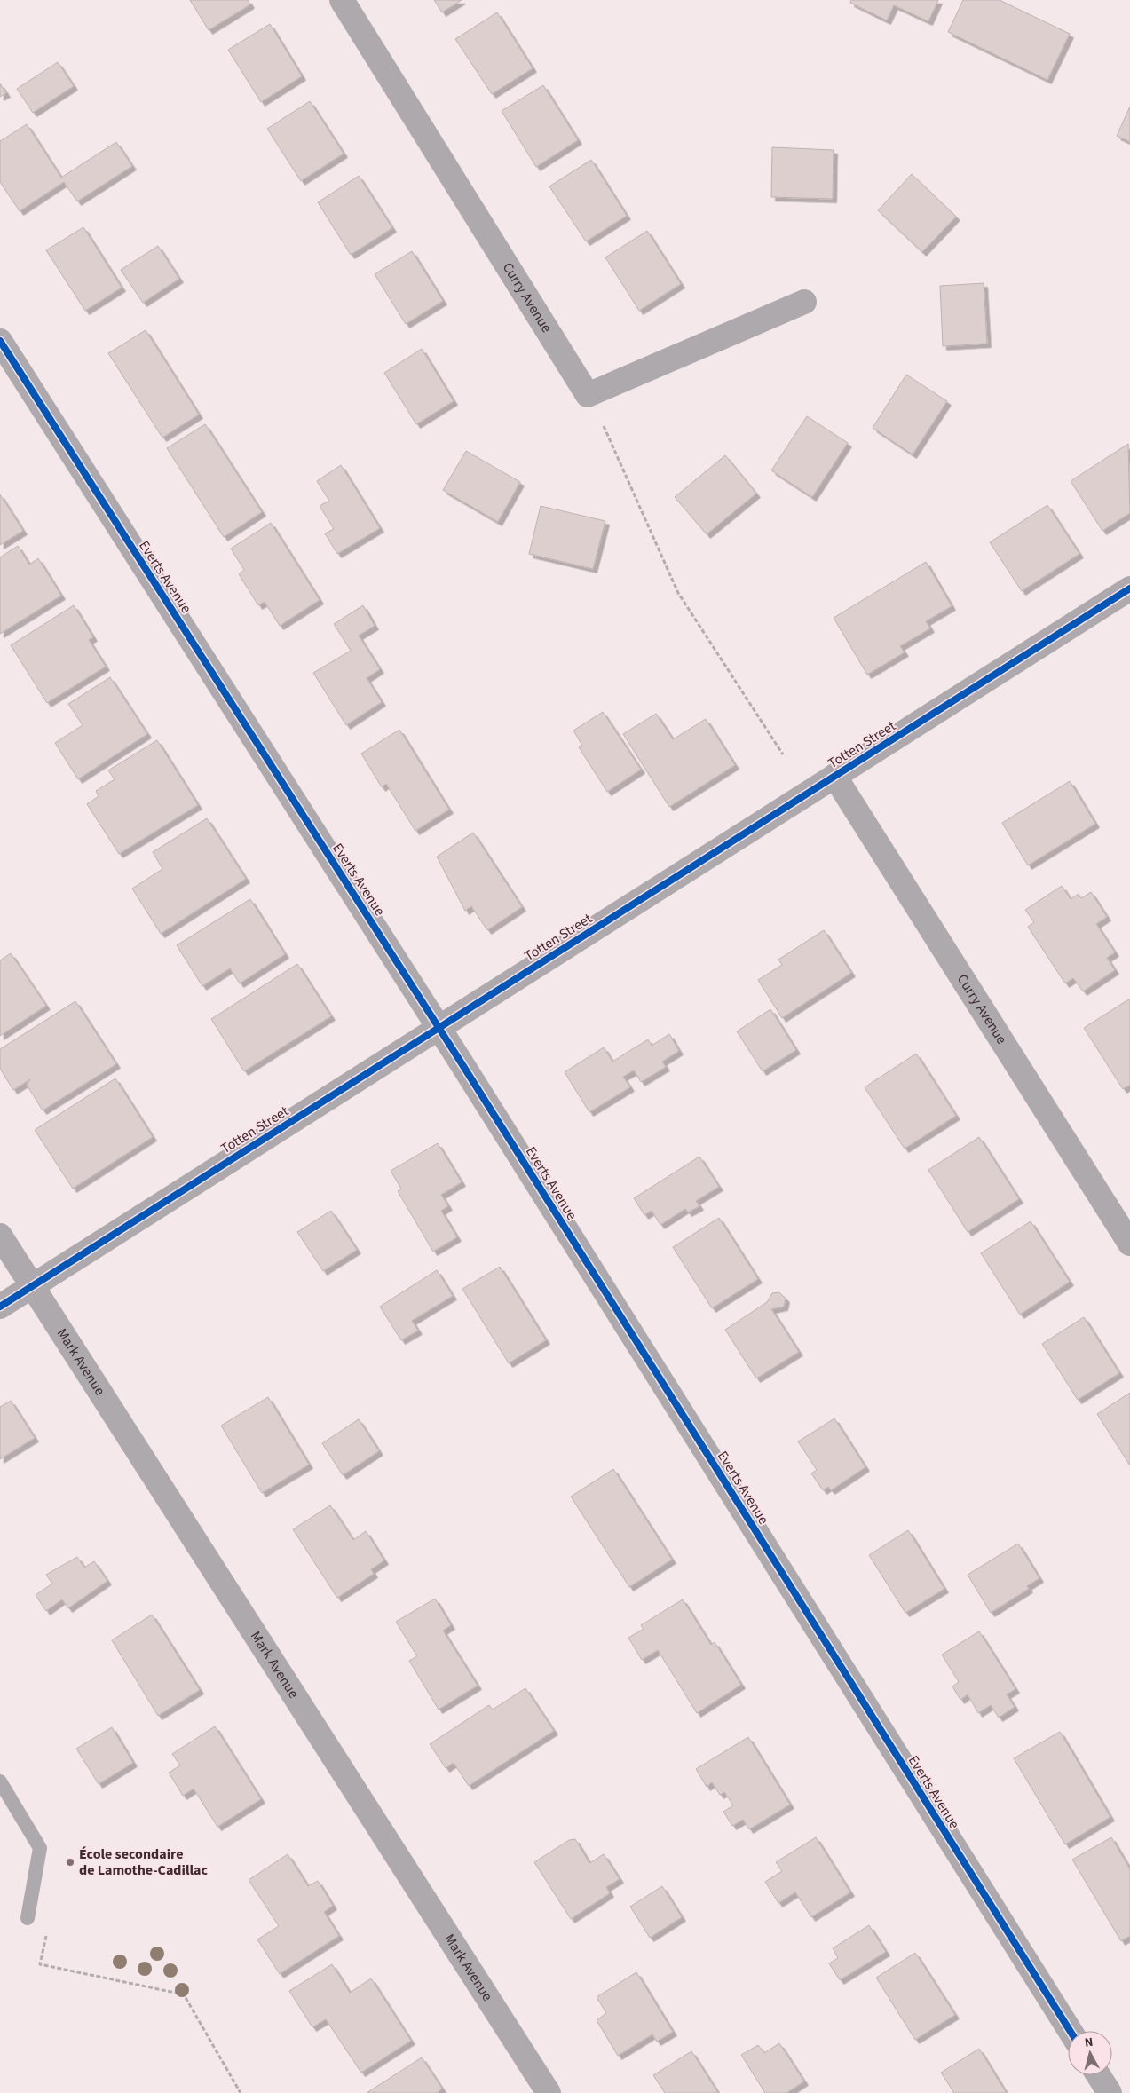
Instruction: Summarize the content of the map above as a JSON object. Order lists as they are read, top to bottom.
{
  "streets": {
    "street": [
      "Curry Avenue",
      "Everts Avenue",
      "Totten Street",
      "Mark Avenue"
    ]
  },
  "crossings": [
    ["Curry Avenue", "Totten Street"],
    ["Everts Avenue", "Totten Street"],
    ["Totten Street", "Mark Avenue"]
  ],
  "places": ["École secondaire de Lamothe-Cadillac"],
  "north": "top"
}
